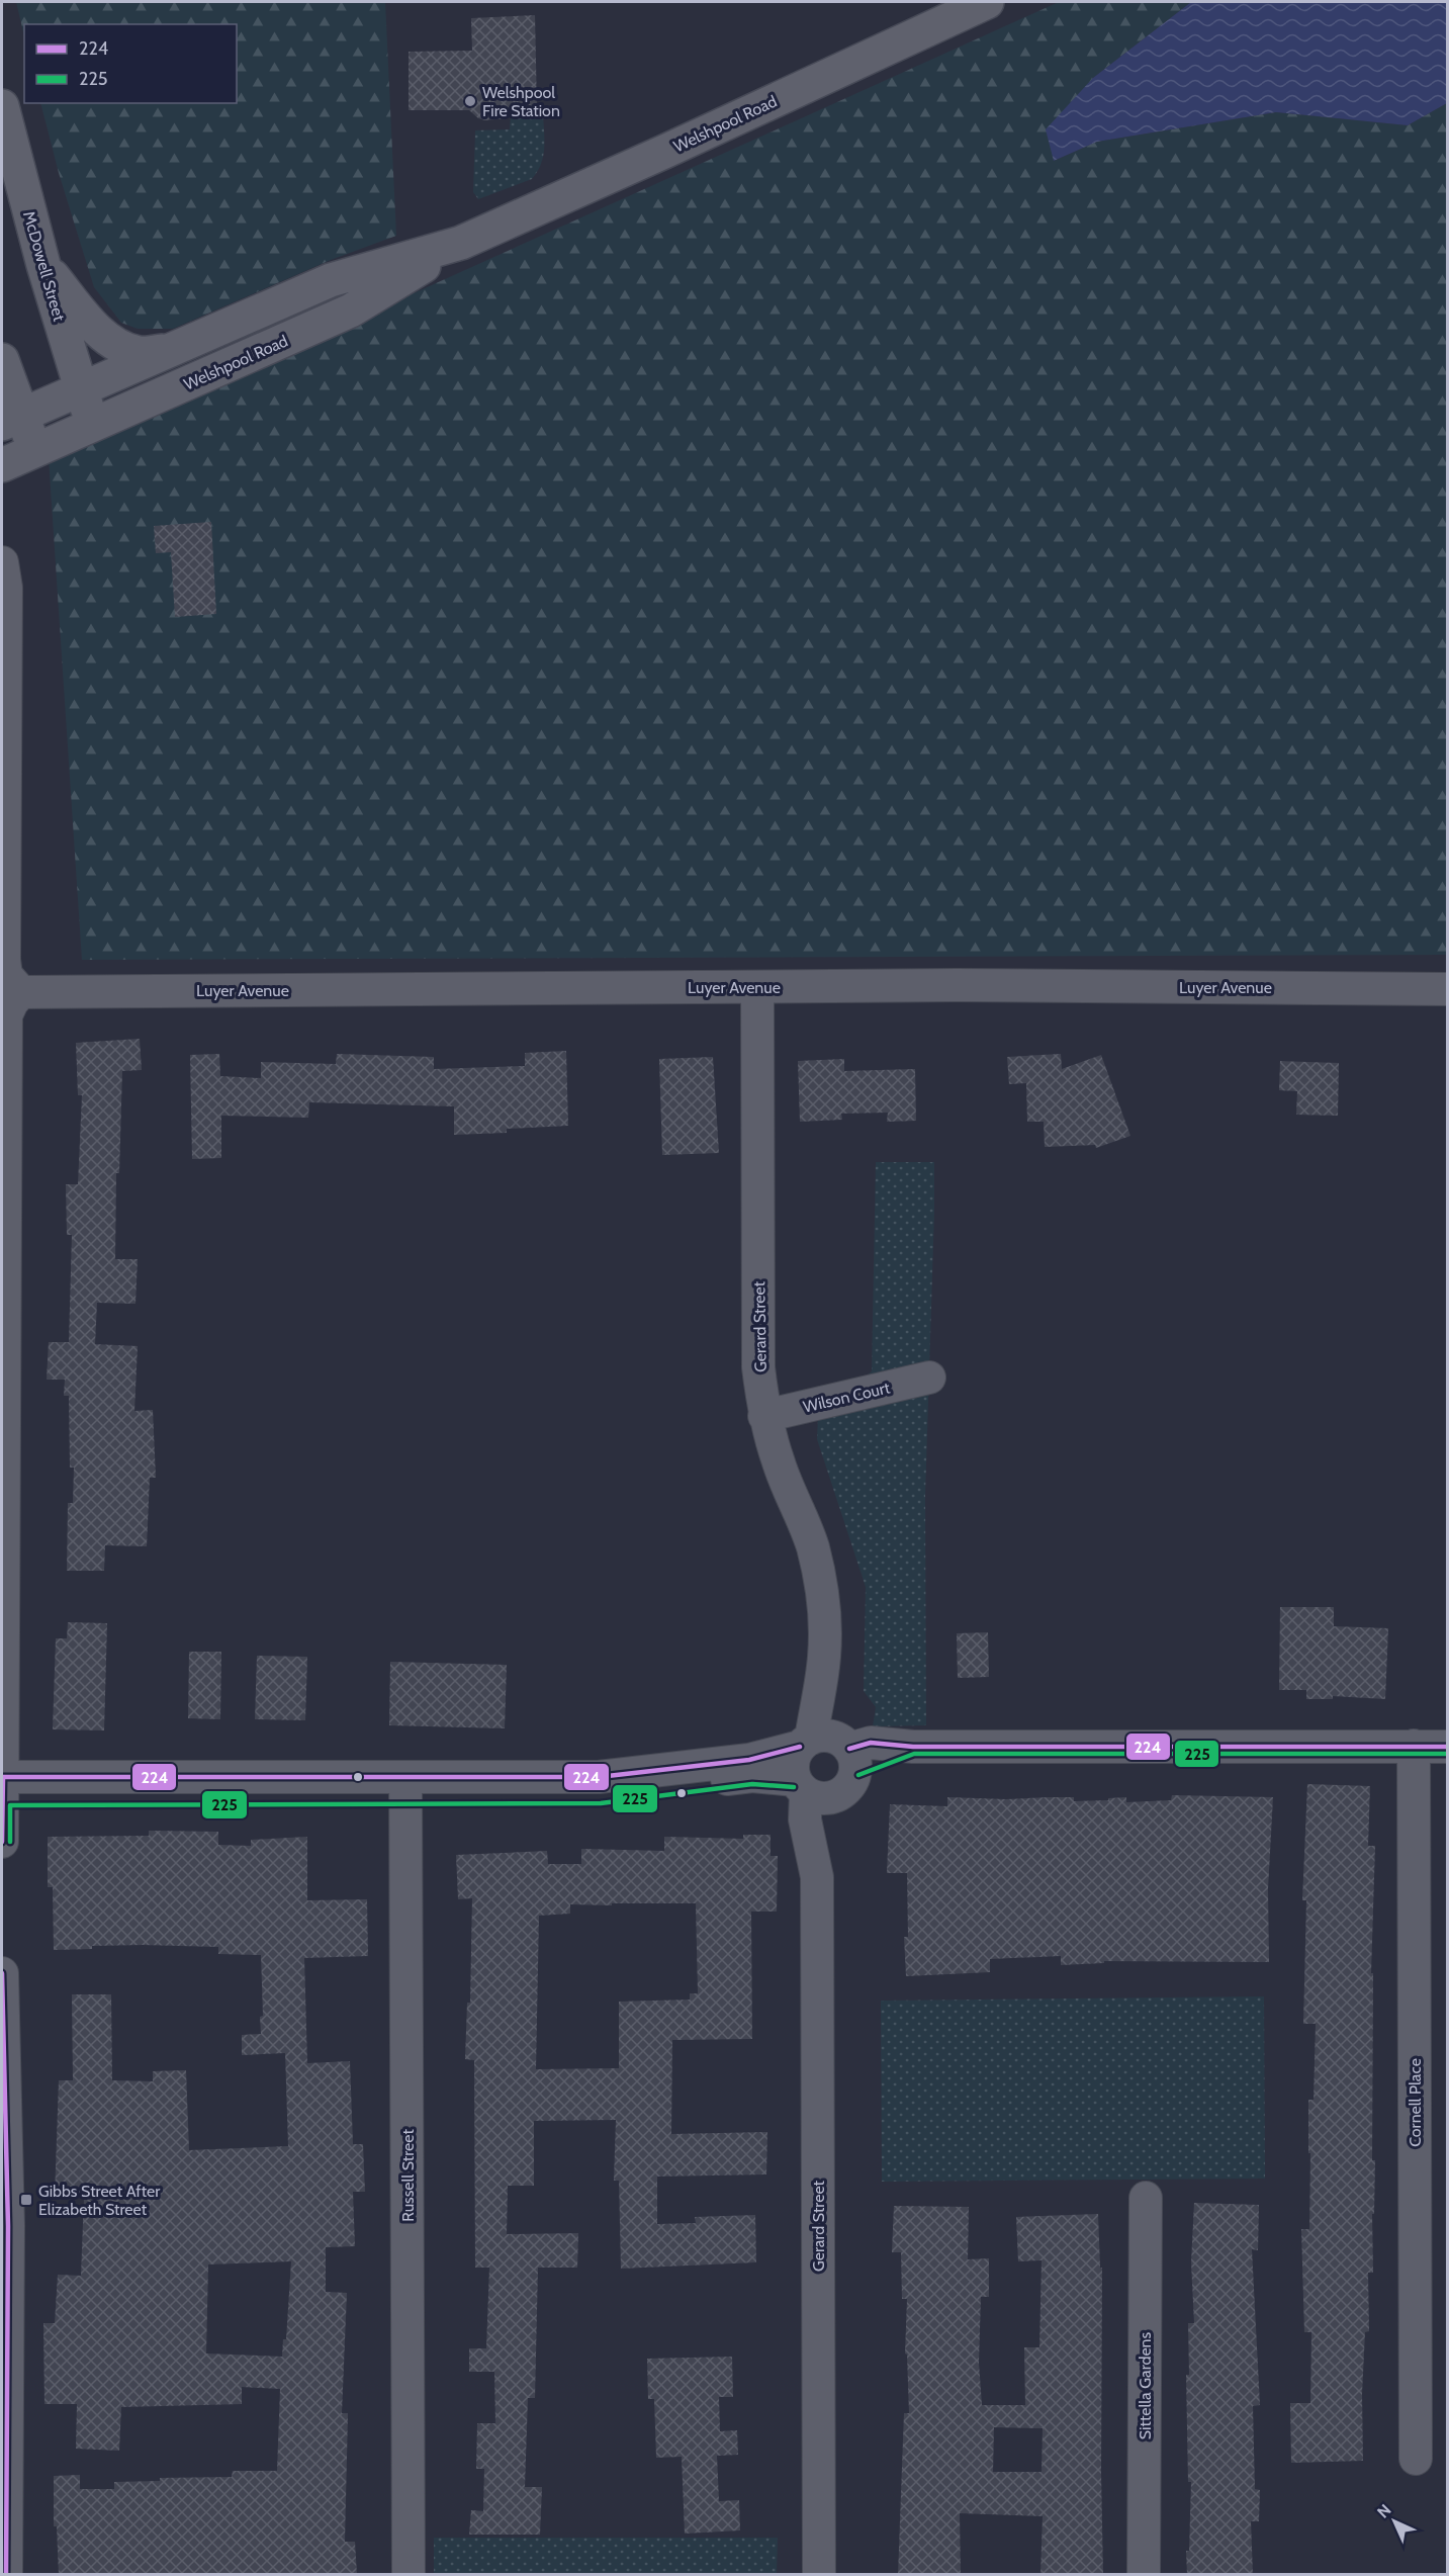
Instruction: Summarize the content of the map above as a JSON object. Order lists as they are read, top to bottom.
{
  "streets": {
    "main road": ["Welshpool Road", "McDowell Street"],
    "street": [
      "Luyer Avenue",
      "Gerard Street",
      "Wilson Court",
      "Cornell Place",
      "Russell Street",
      "Sittella Gardens"
    ]
  },
  "crossings": [
    ["Welshpool Road", "McDowell Street"],
    ["Luyer Avenue", "Gerard Street"],
    ["Gerard Street", "Wilson Court"]
  ],
  "places": {
    "other": ["Welshpool Fire Station"],
    "transit": ["Gibbs Street After Elizabeth Street"]
  },
  "lines": ["transit line 224", "transit line 225"],
  "legend": ["224", "225"],
  "north": "top left"
}
